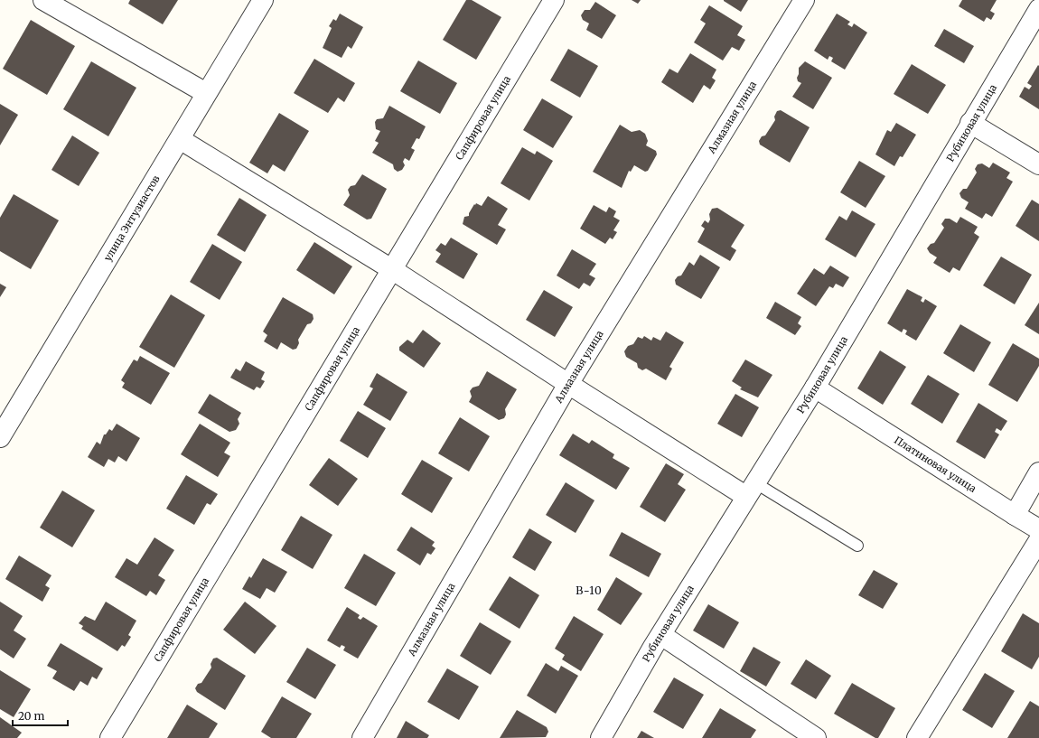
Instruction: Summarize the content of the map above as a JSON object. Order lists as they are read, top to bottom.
{
  "streets": {
    "street": [
      "Алмазная улица",
      "Сапфировая улица",
      "Рубиновая улица",
      "улица Энтузиастов",
      "Платиновая улица"
    ]
  },
  "crossings": [
    ["Рубиновая улица", "Платиновая улица"]
  ],
  "districts": ["В-10"],
  "scale_bar": "20 m"
}
